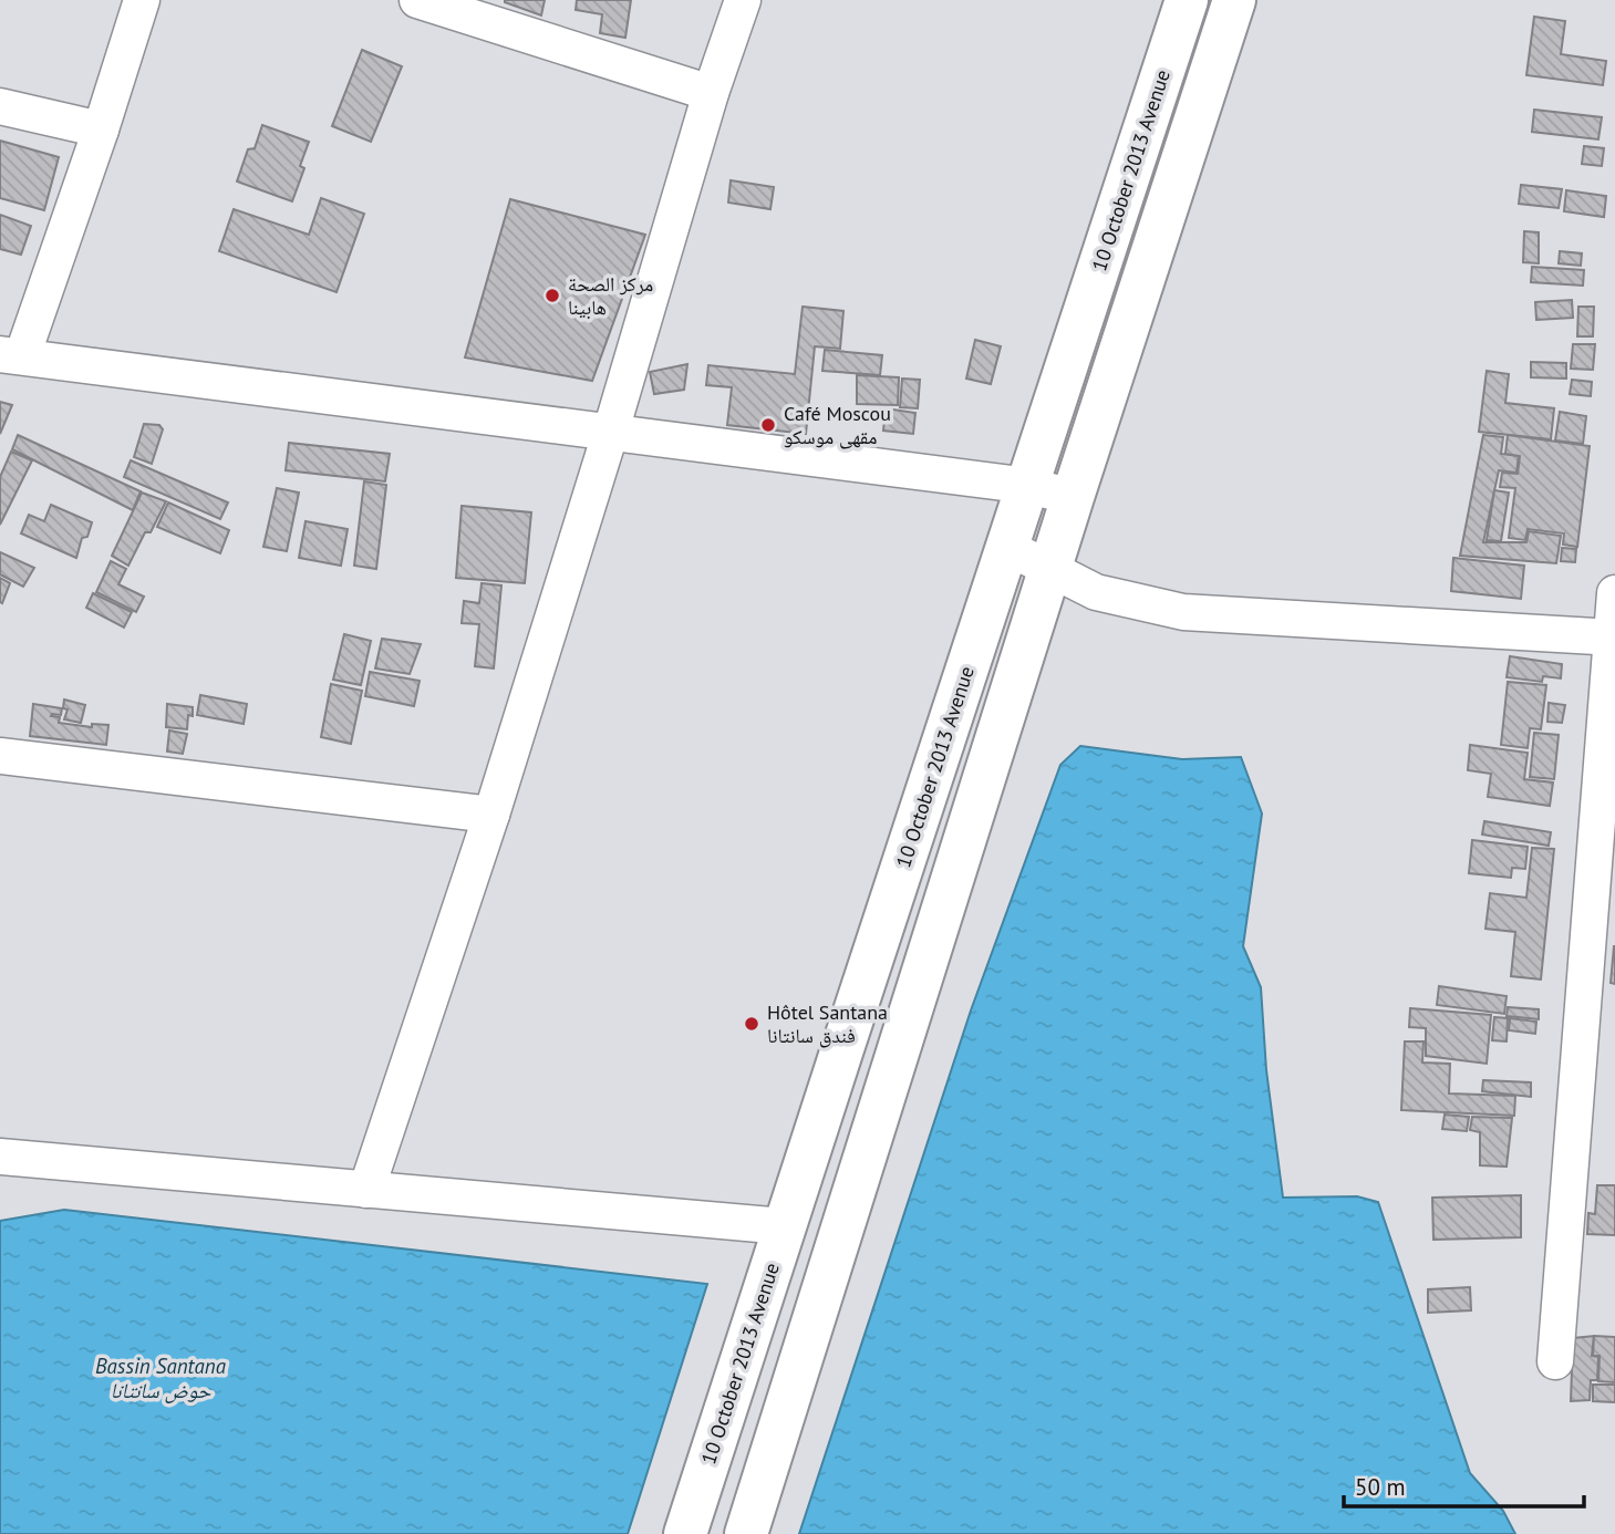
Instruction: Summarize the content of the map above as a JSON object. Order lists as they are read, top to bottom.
{
  "streets": {
    "highway": ["10 October 2013 Avenue"]
  },
  "water": ["Bassin Santana حوض سانتانا"],
  "places": ["مركز الصحة هابينا", "Café Moscou مقهى موسكو", "Hôtel Santana فندق سانتانا"],
  "scale_bar": "50 m"
}
